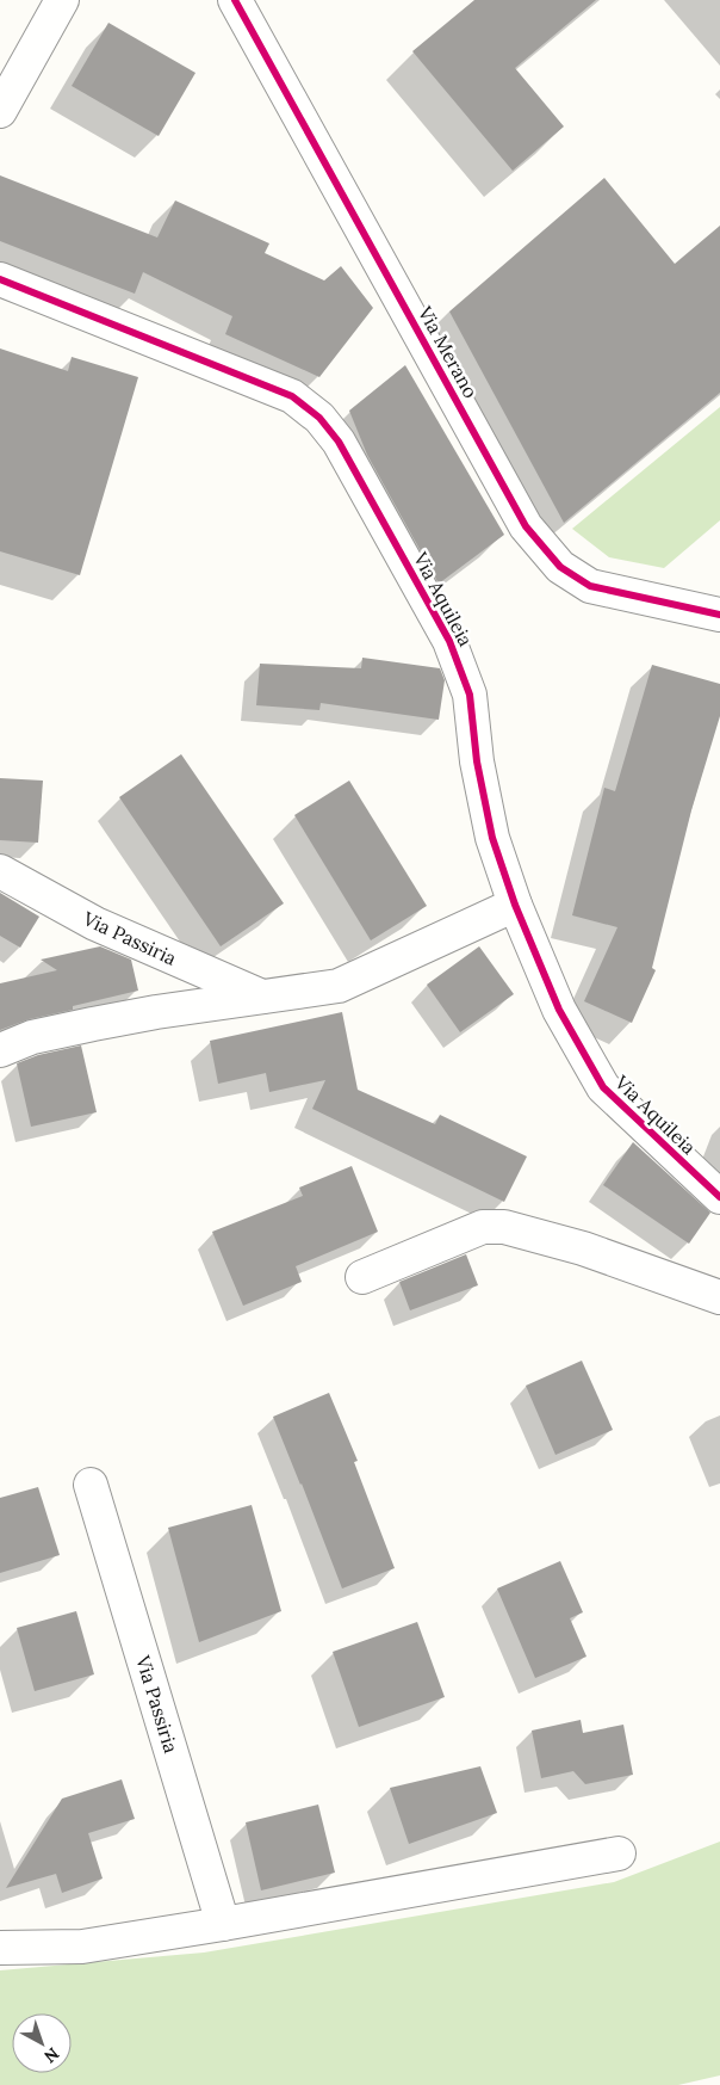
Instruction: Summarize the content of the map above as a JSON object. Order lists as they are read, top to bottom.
{
  "streets": {
    "street": ["Via Merano", "Via Aquileia", "Via Passiria"]
  },
  "north": "bottom right"
}
